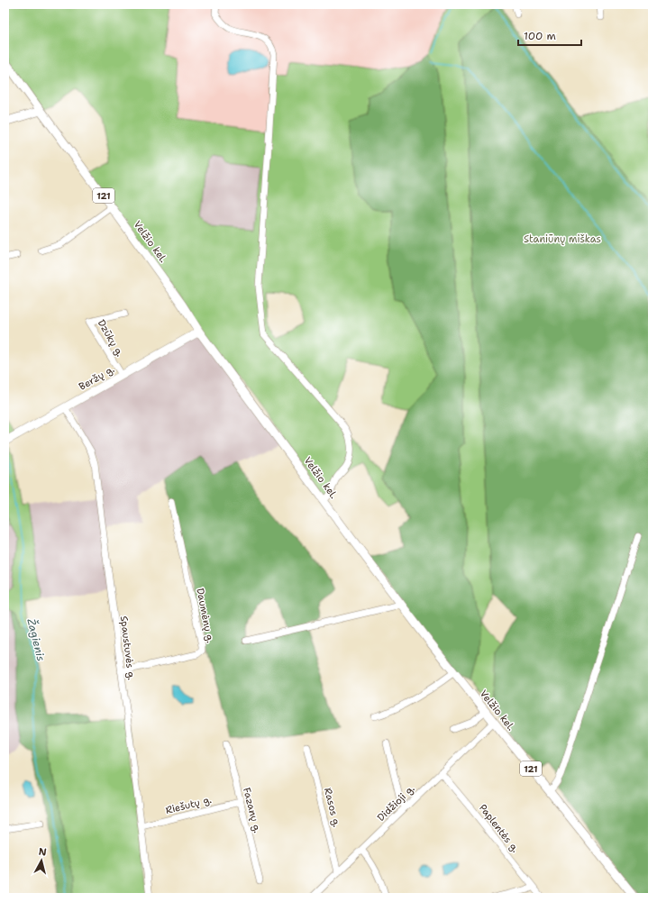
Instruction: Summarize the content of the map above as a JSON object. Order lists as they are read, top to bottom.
{
  "streets": {
    "main road": ["121", "Velžio kel.", "Beržų g."],
    "street": [
      "Dzūkų g.",
      "Daumėnų g.",
      "Spaustuvės g.",
      "Didžioji g.",
      "Riešutų g.",
      "Rasos g.",
      "Fazanų g.",
      "Paplentės g."
    ]
  },
  "crossings": [
    ["Velžio kel.", "Beržų g."],
    ["Velžio kel.", "Didžioji g."],
    ["Dzūkų g.", "Beržų g."],
    ["Beržų g.", "Spaustuvės g."],
    ["Daumėnų g.", "Spaustuvės g."],
    ["Spaustuvės g.", "Riešutų g."],
    ["Didžioji g.", "Rasos g."],
    ["Didžioji g.", "Paplentės g."],
    ["Riešutų g.", "Fazanų g."]
  ],
  "water": ["Žagienis"],
  "parks": ["Staniūnų miškas"],
  "scale_bar": "100 m",
  "north": "top"
}
